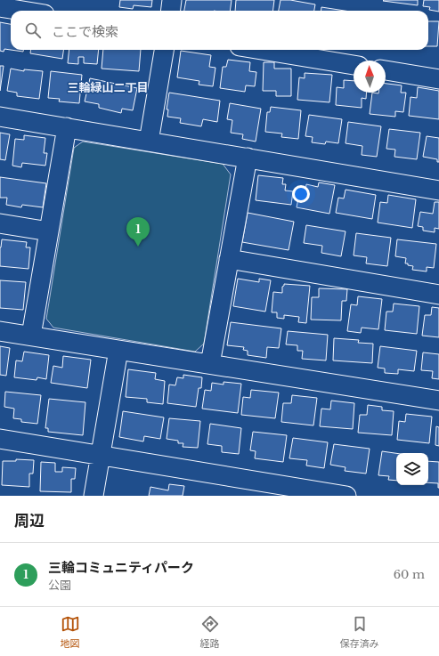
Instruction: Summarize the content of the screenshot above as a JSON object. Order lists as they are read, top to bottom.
{
  "districts": ["三輪緑山二丁目"],
  "north": "top",
  "page": {
    "search": "ここで検索",
    "pins": "1",
    "heading": "周辺",
    "list": [
      {
        "mark": "1",
        "name": "三輪コミュニティパーク",
        "note": "公園",
        "value": "60 m"
      }
    ],
    "nav": ["地図", "経路", "保存済み"]
  }
}
